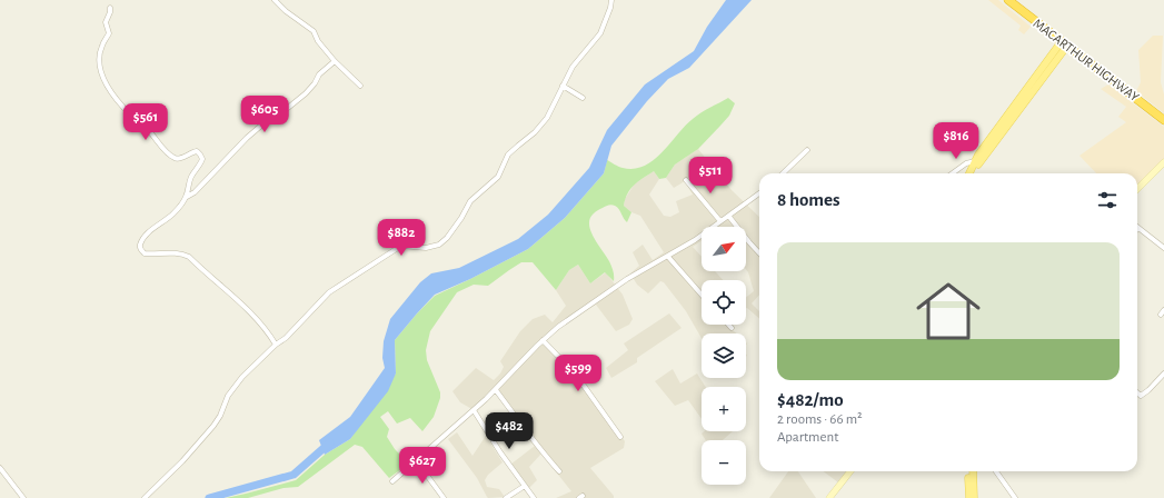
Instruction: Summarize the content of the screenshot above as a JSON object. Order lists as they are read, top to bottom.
{
  "streets": {
    "highway": ["MACARTHUR HIGHWAY"]
  },
  "north": "top right",
  "page": {
    "price": [
      "$605",
      "$561",
      "$816",
      "$511",
      "$882",
      "$599",
      "$482",
      "$627"
    ],
    "heading": "8 homes",
    "map_buttons": ["+", "−"],
    "list": [
      {
        "name": "$482/mo",
        "note": "2 rooms · 66 m² · Apartment"
      }
    ]
  }
}
